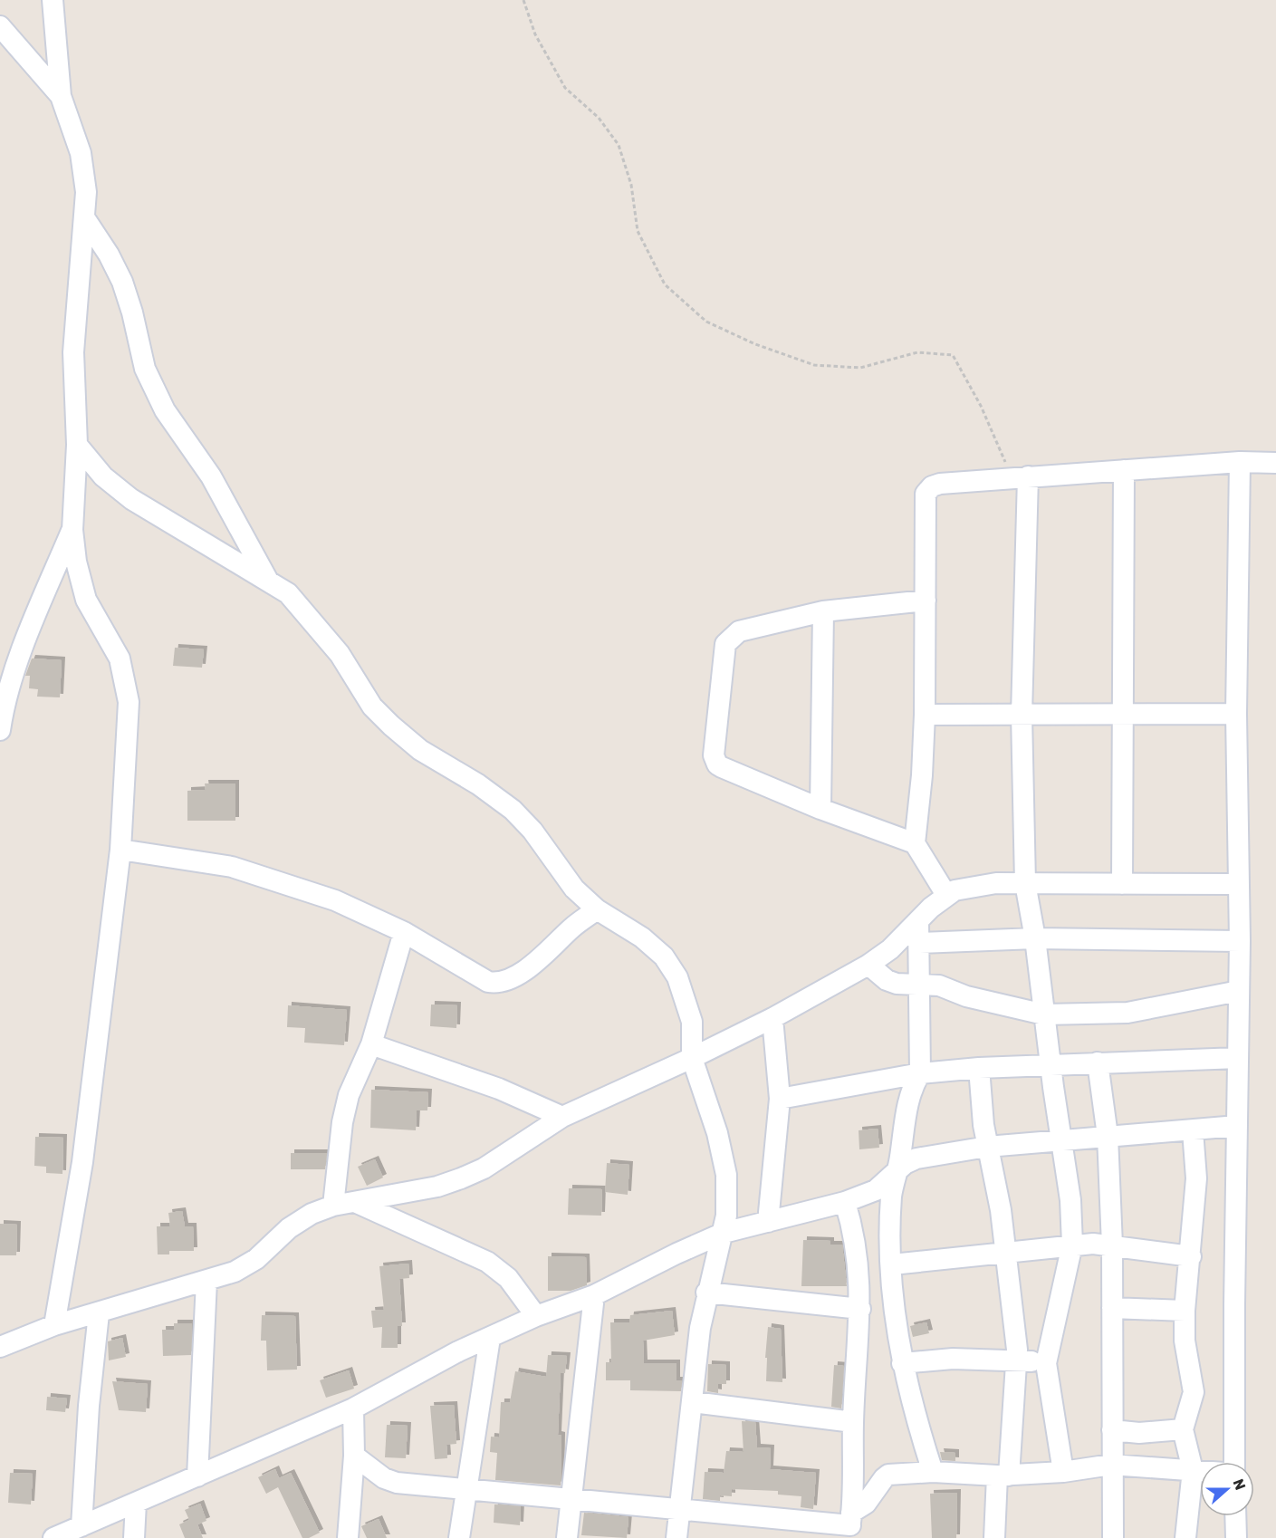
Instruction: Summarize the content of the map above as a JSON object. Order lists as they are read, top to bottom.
{
  "north": "right"
}
